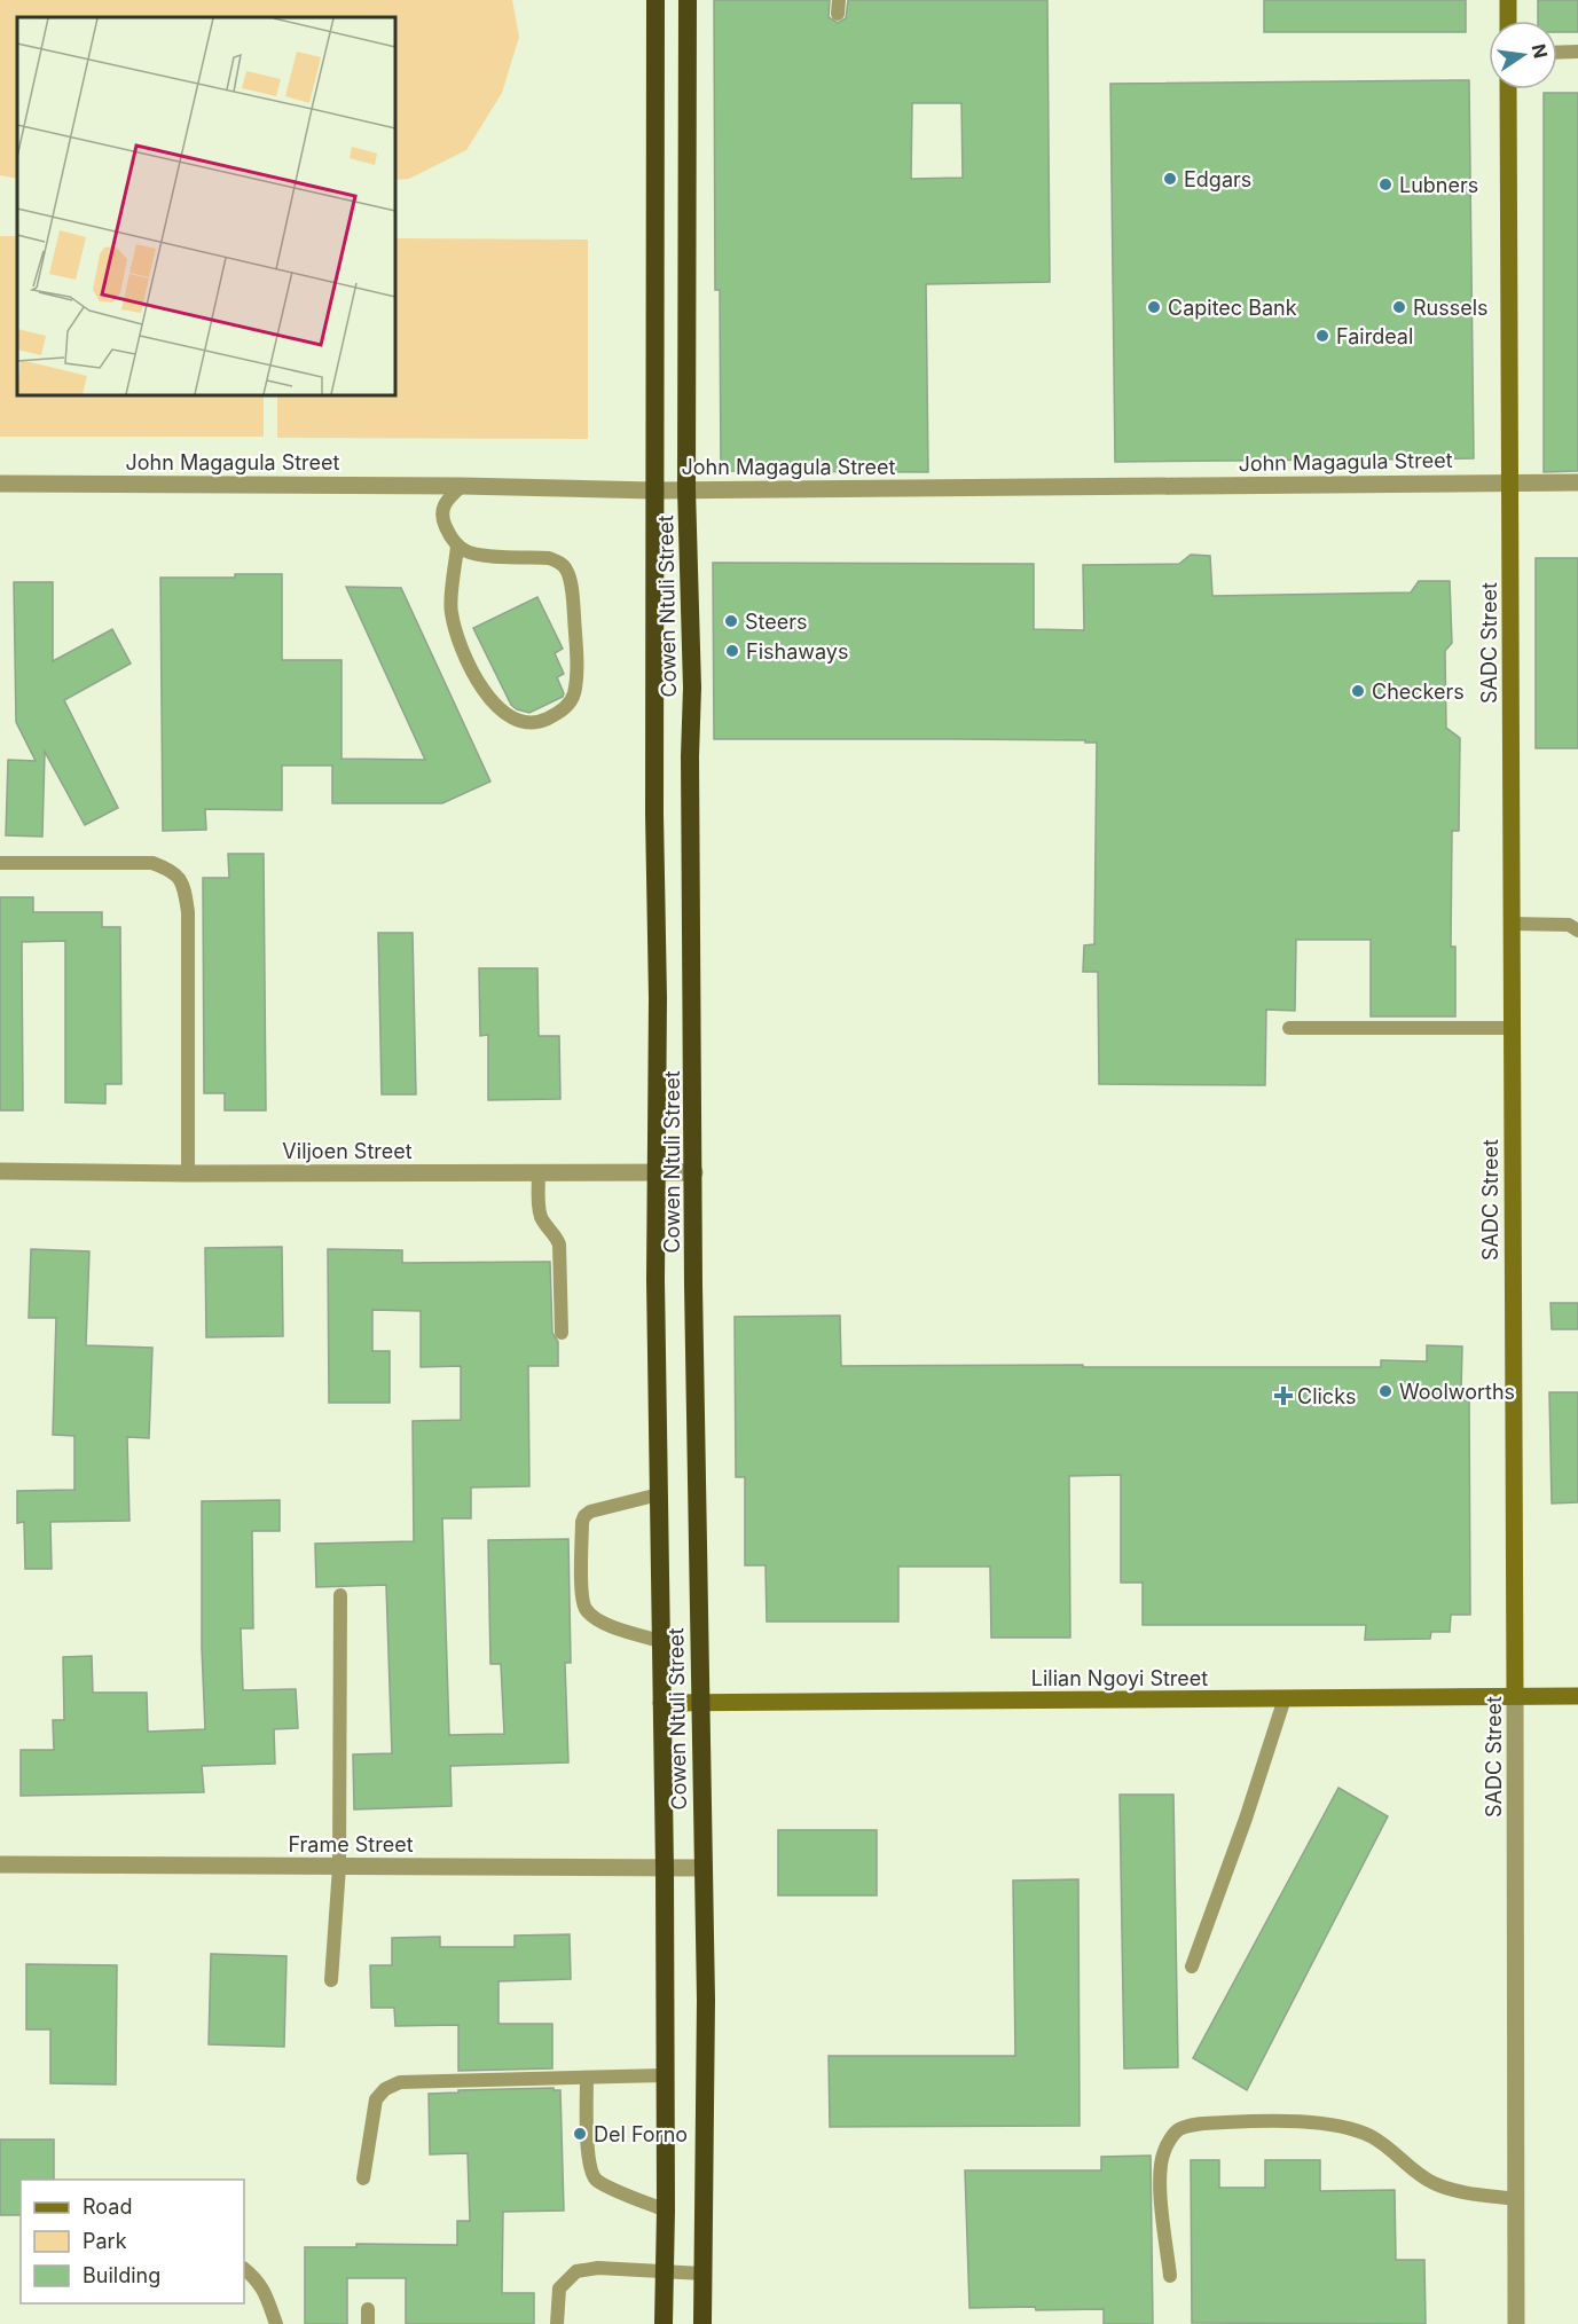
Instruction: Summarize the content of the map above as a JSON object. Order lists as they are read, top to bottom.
{
  "streets": {
    "highway": ["Cowen Ntuli Street"],
    "main road": ["SADC Street", "Lilian Ngoyi Street"],
    "street": ["John Magagula Street", "Viljoen Street", "Frame Street"]
  },
  "crossings": [
    ["John Magagula Street", "Cowen Ntuli Street"],
    ["John Magagula Street", "SADC Street"],
    ["Cowen Ntuli Street", "Viljoen Street"],
    ["Cowen Ntuli Street", "Lilian Ngoyi Street"],
    ["Cowen Ntuli Street", "Frame Street"],
    ["SADC Street", "Lilian Ngoyi Street"]
  ],
  "places": {
    "other": [
      "Edgars",
      "Lubners",
      "Capitec Bank",
      "Russels",
      "Fairdeal",
      "Steers",
      "Fishaways",
      "Checkers",
      "Woolworths",
      "Del Forno"
    ],
    "health": ["Clicks"]
  },
  "legend": ["Road", "Park", "Building"],
  "north": "right"
}
